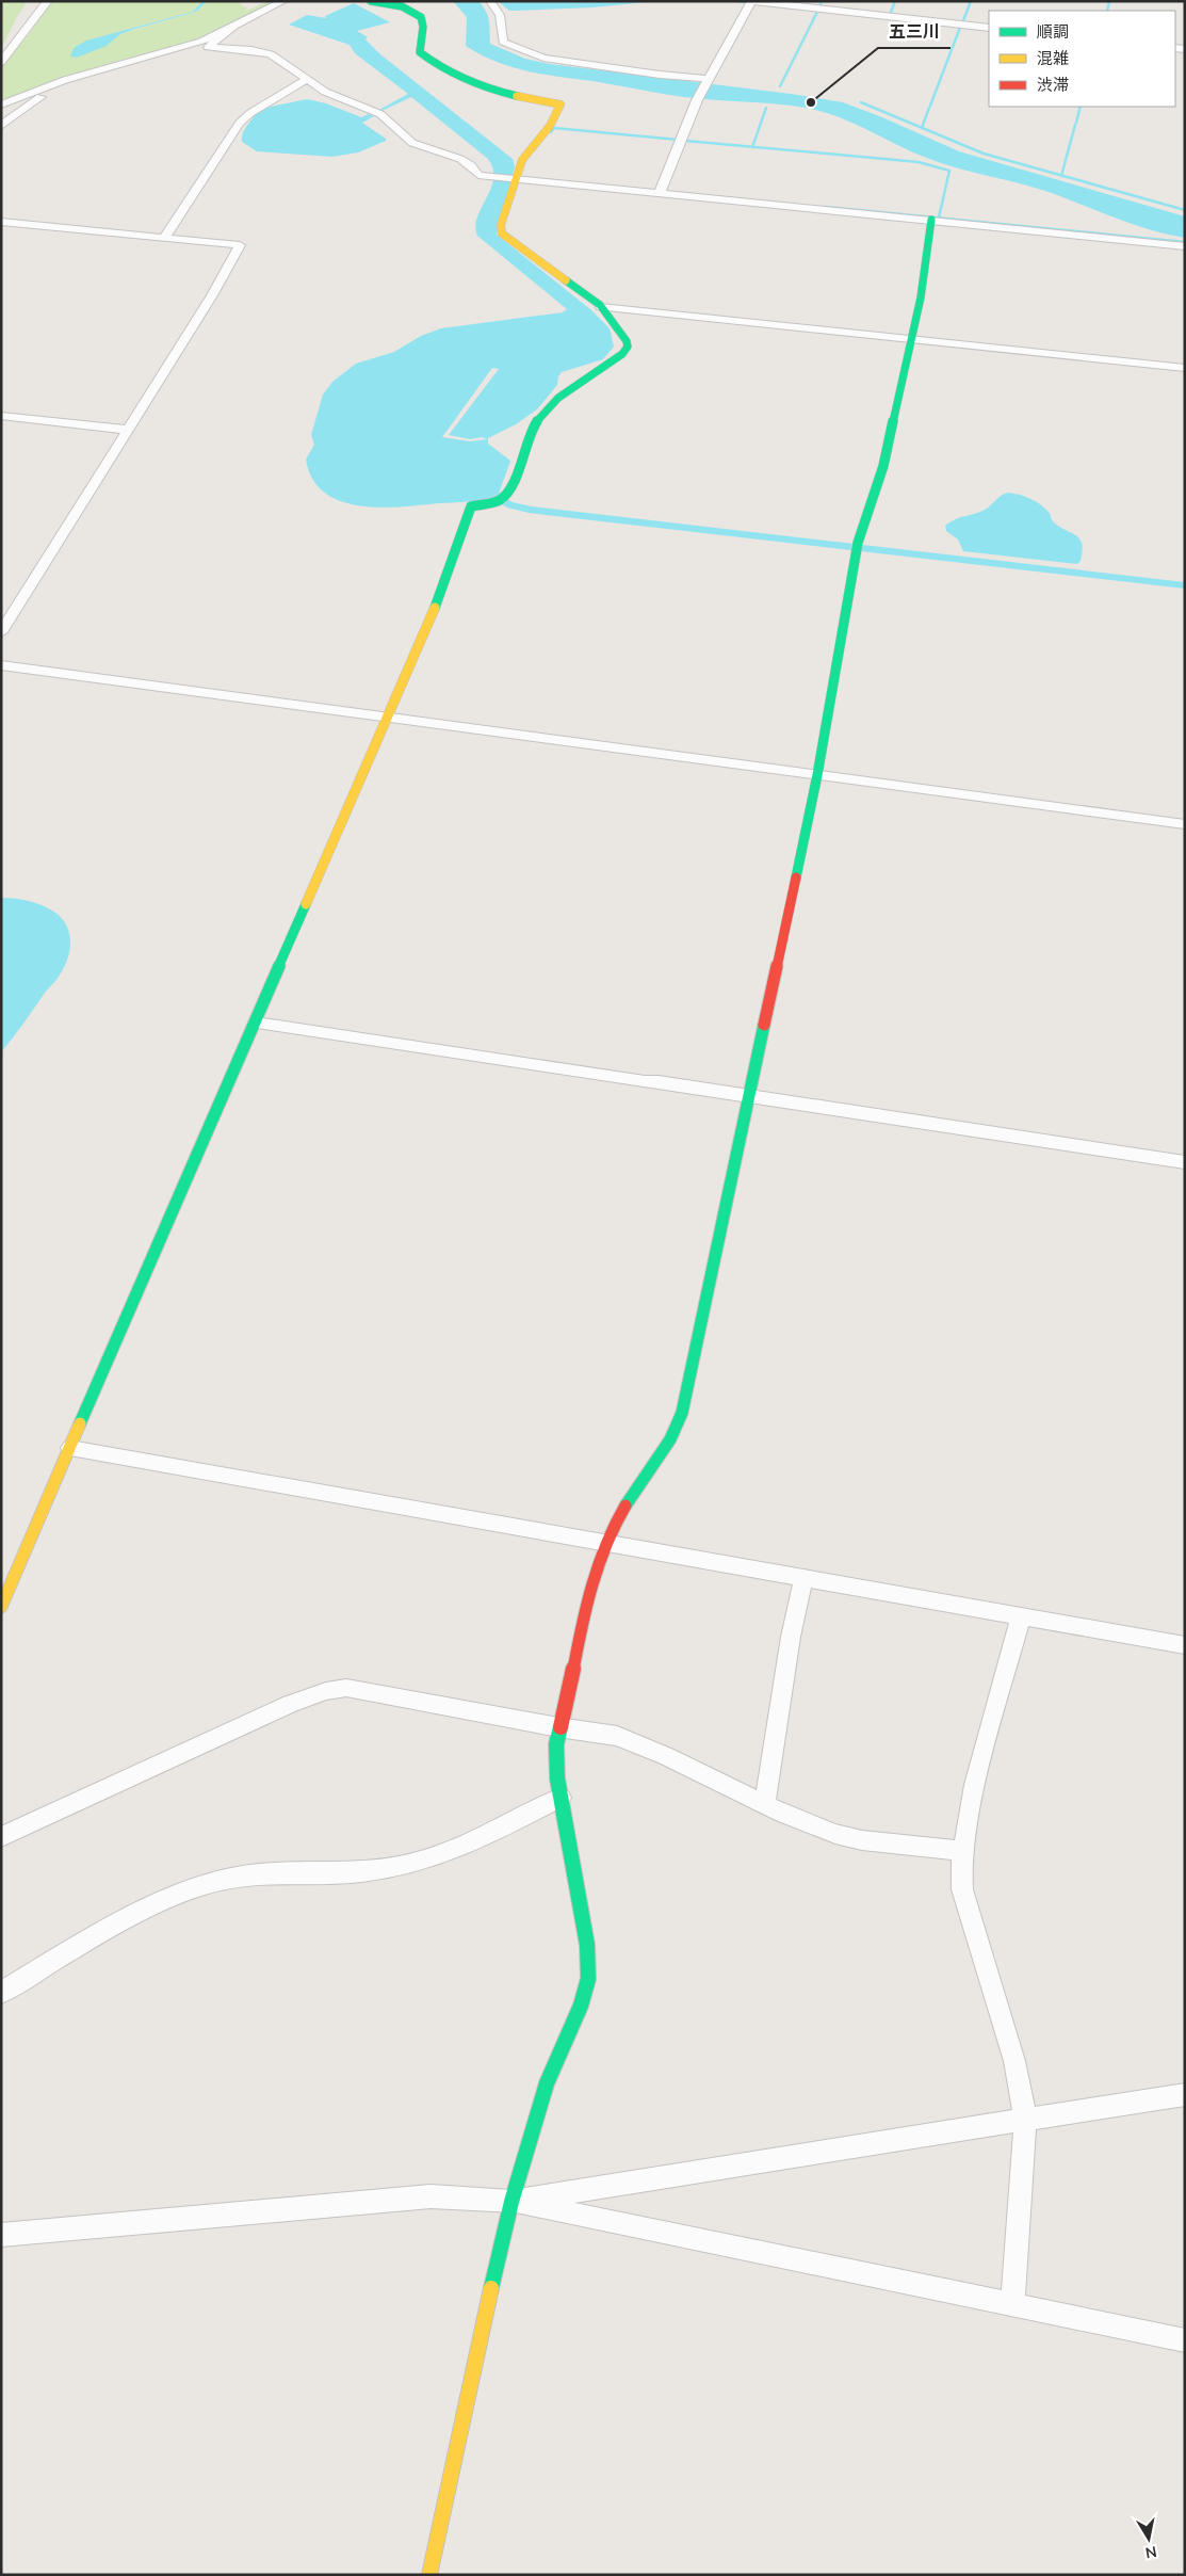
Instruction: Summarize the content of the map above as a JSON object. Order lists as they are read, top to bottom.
{
  "places": ["五三川"],
  "legend": ["順調", "混雑", "渋滞"],
  "north": "bottom"
}
